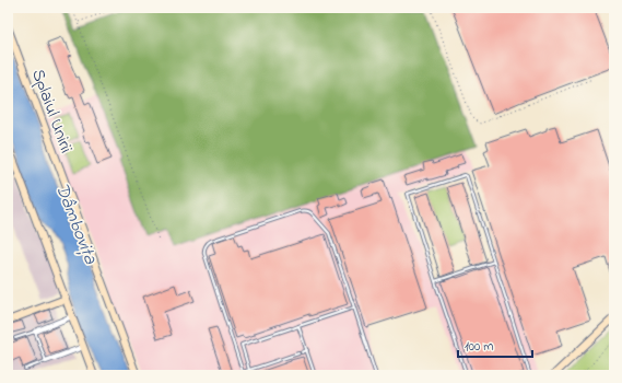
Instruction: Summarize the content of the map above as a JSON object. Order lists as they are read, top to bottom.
{
  "streets": {
    "main road": ["Splaiul Unirii"]
  },
  "water": ["Dâmbovița"],
  "scale_bar": "100 m"
}
